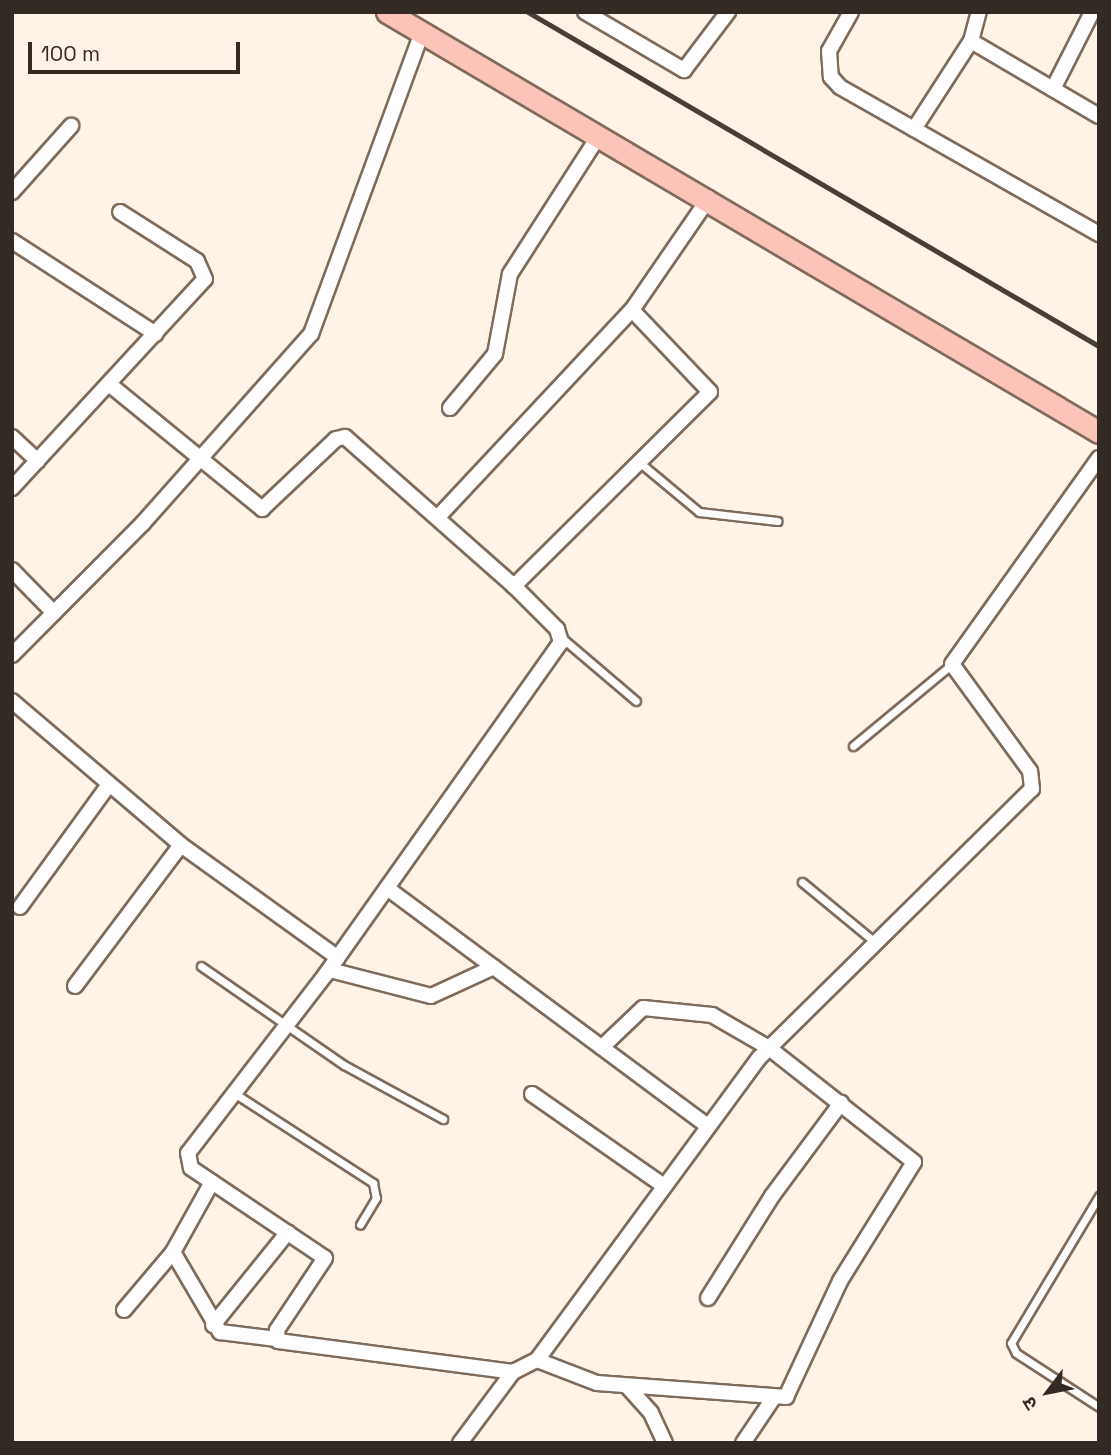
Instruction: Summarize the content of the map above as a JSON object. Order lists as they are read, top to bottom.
{
  "scale_bar": "100 m",
  "north": "bottom left"
}
